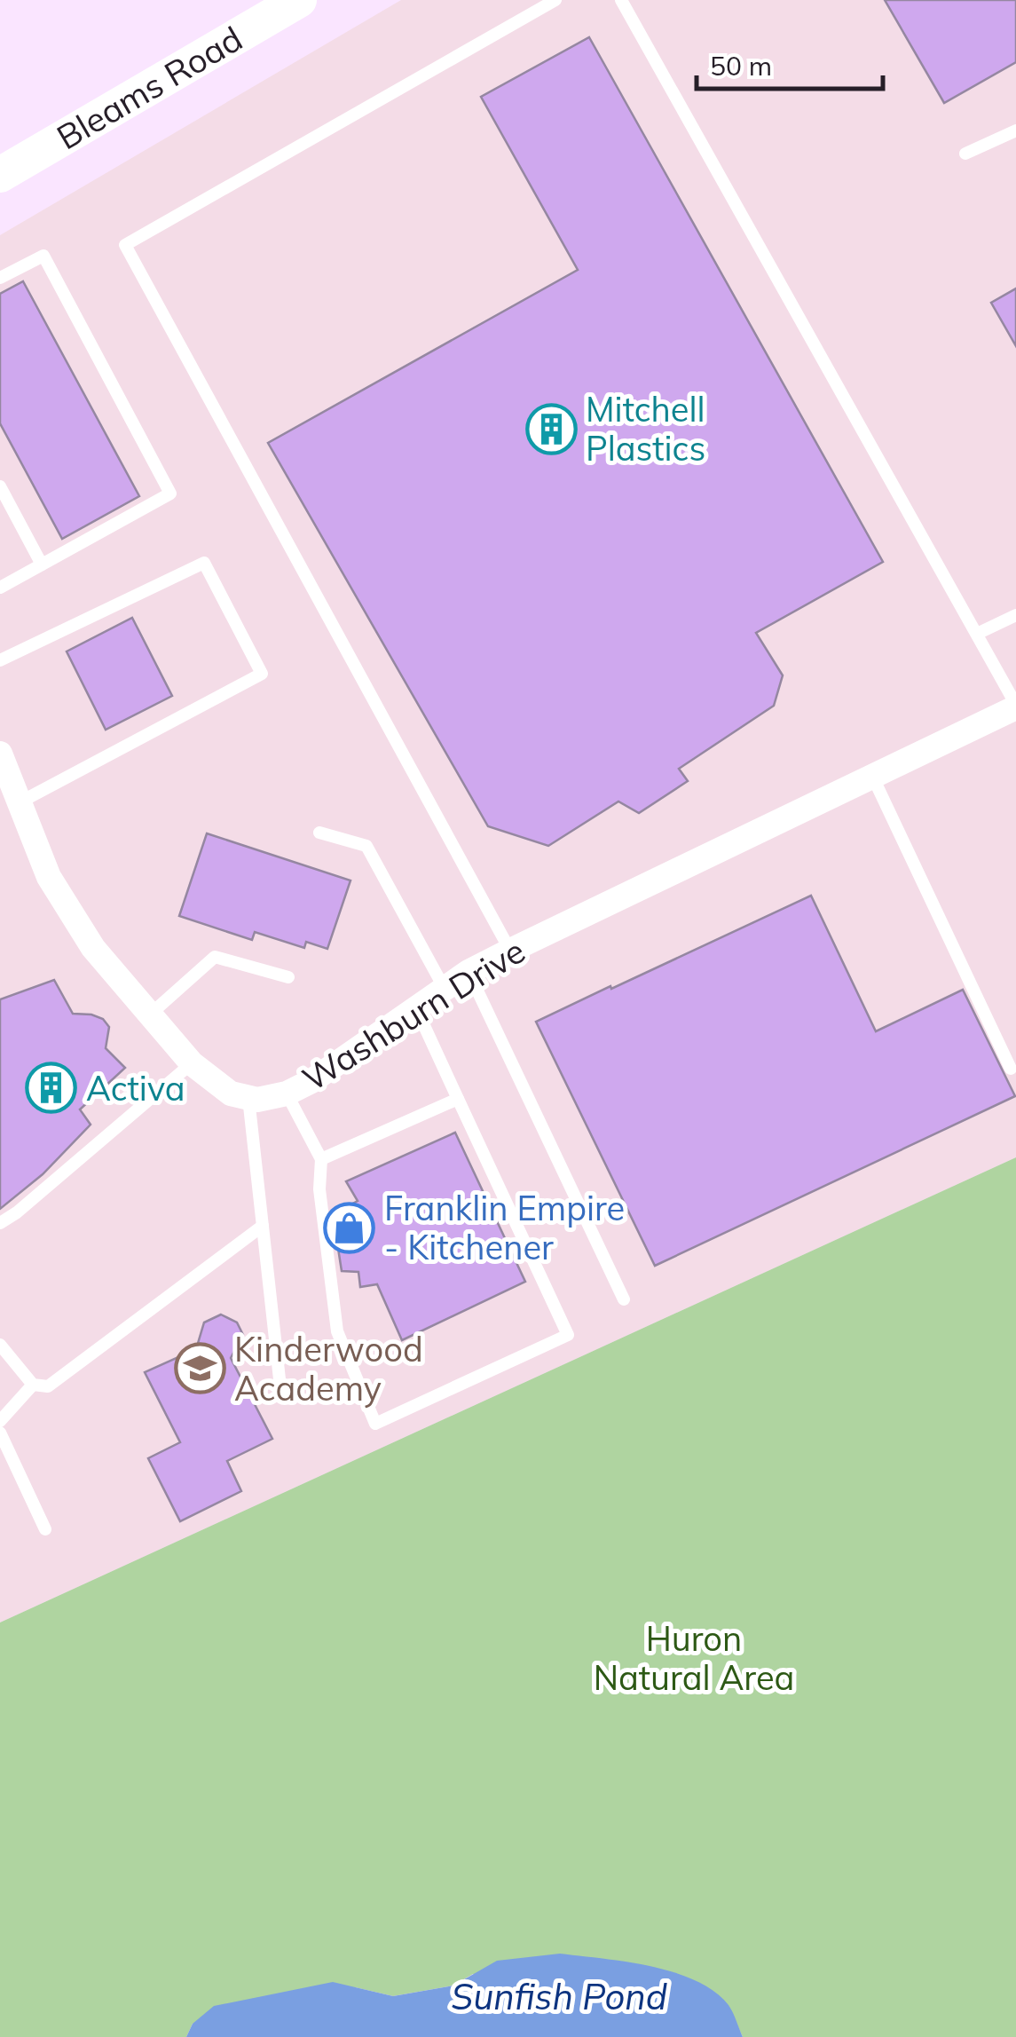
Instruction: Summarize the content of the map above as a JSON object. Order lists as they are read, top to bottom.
{
  "streets": {
    "main road": ["Bleams Road"],
    "street": ["Washburn Drive"]
  },
  "water": ["Sunfish Pond"],
  "parks": ["Huron Natural Area"],
  "places": {
    "building": ["Mitchell Plastics", "Activa"],
    "shop": ["Franklin Empire - Kitchener"],
    "school or university": ["Kinderwood Academy"]
  },
  "scale_bar": "50 m"
}
